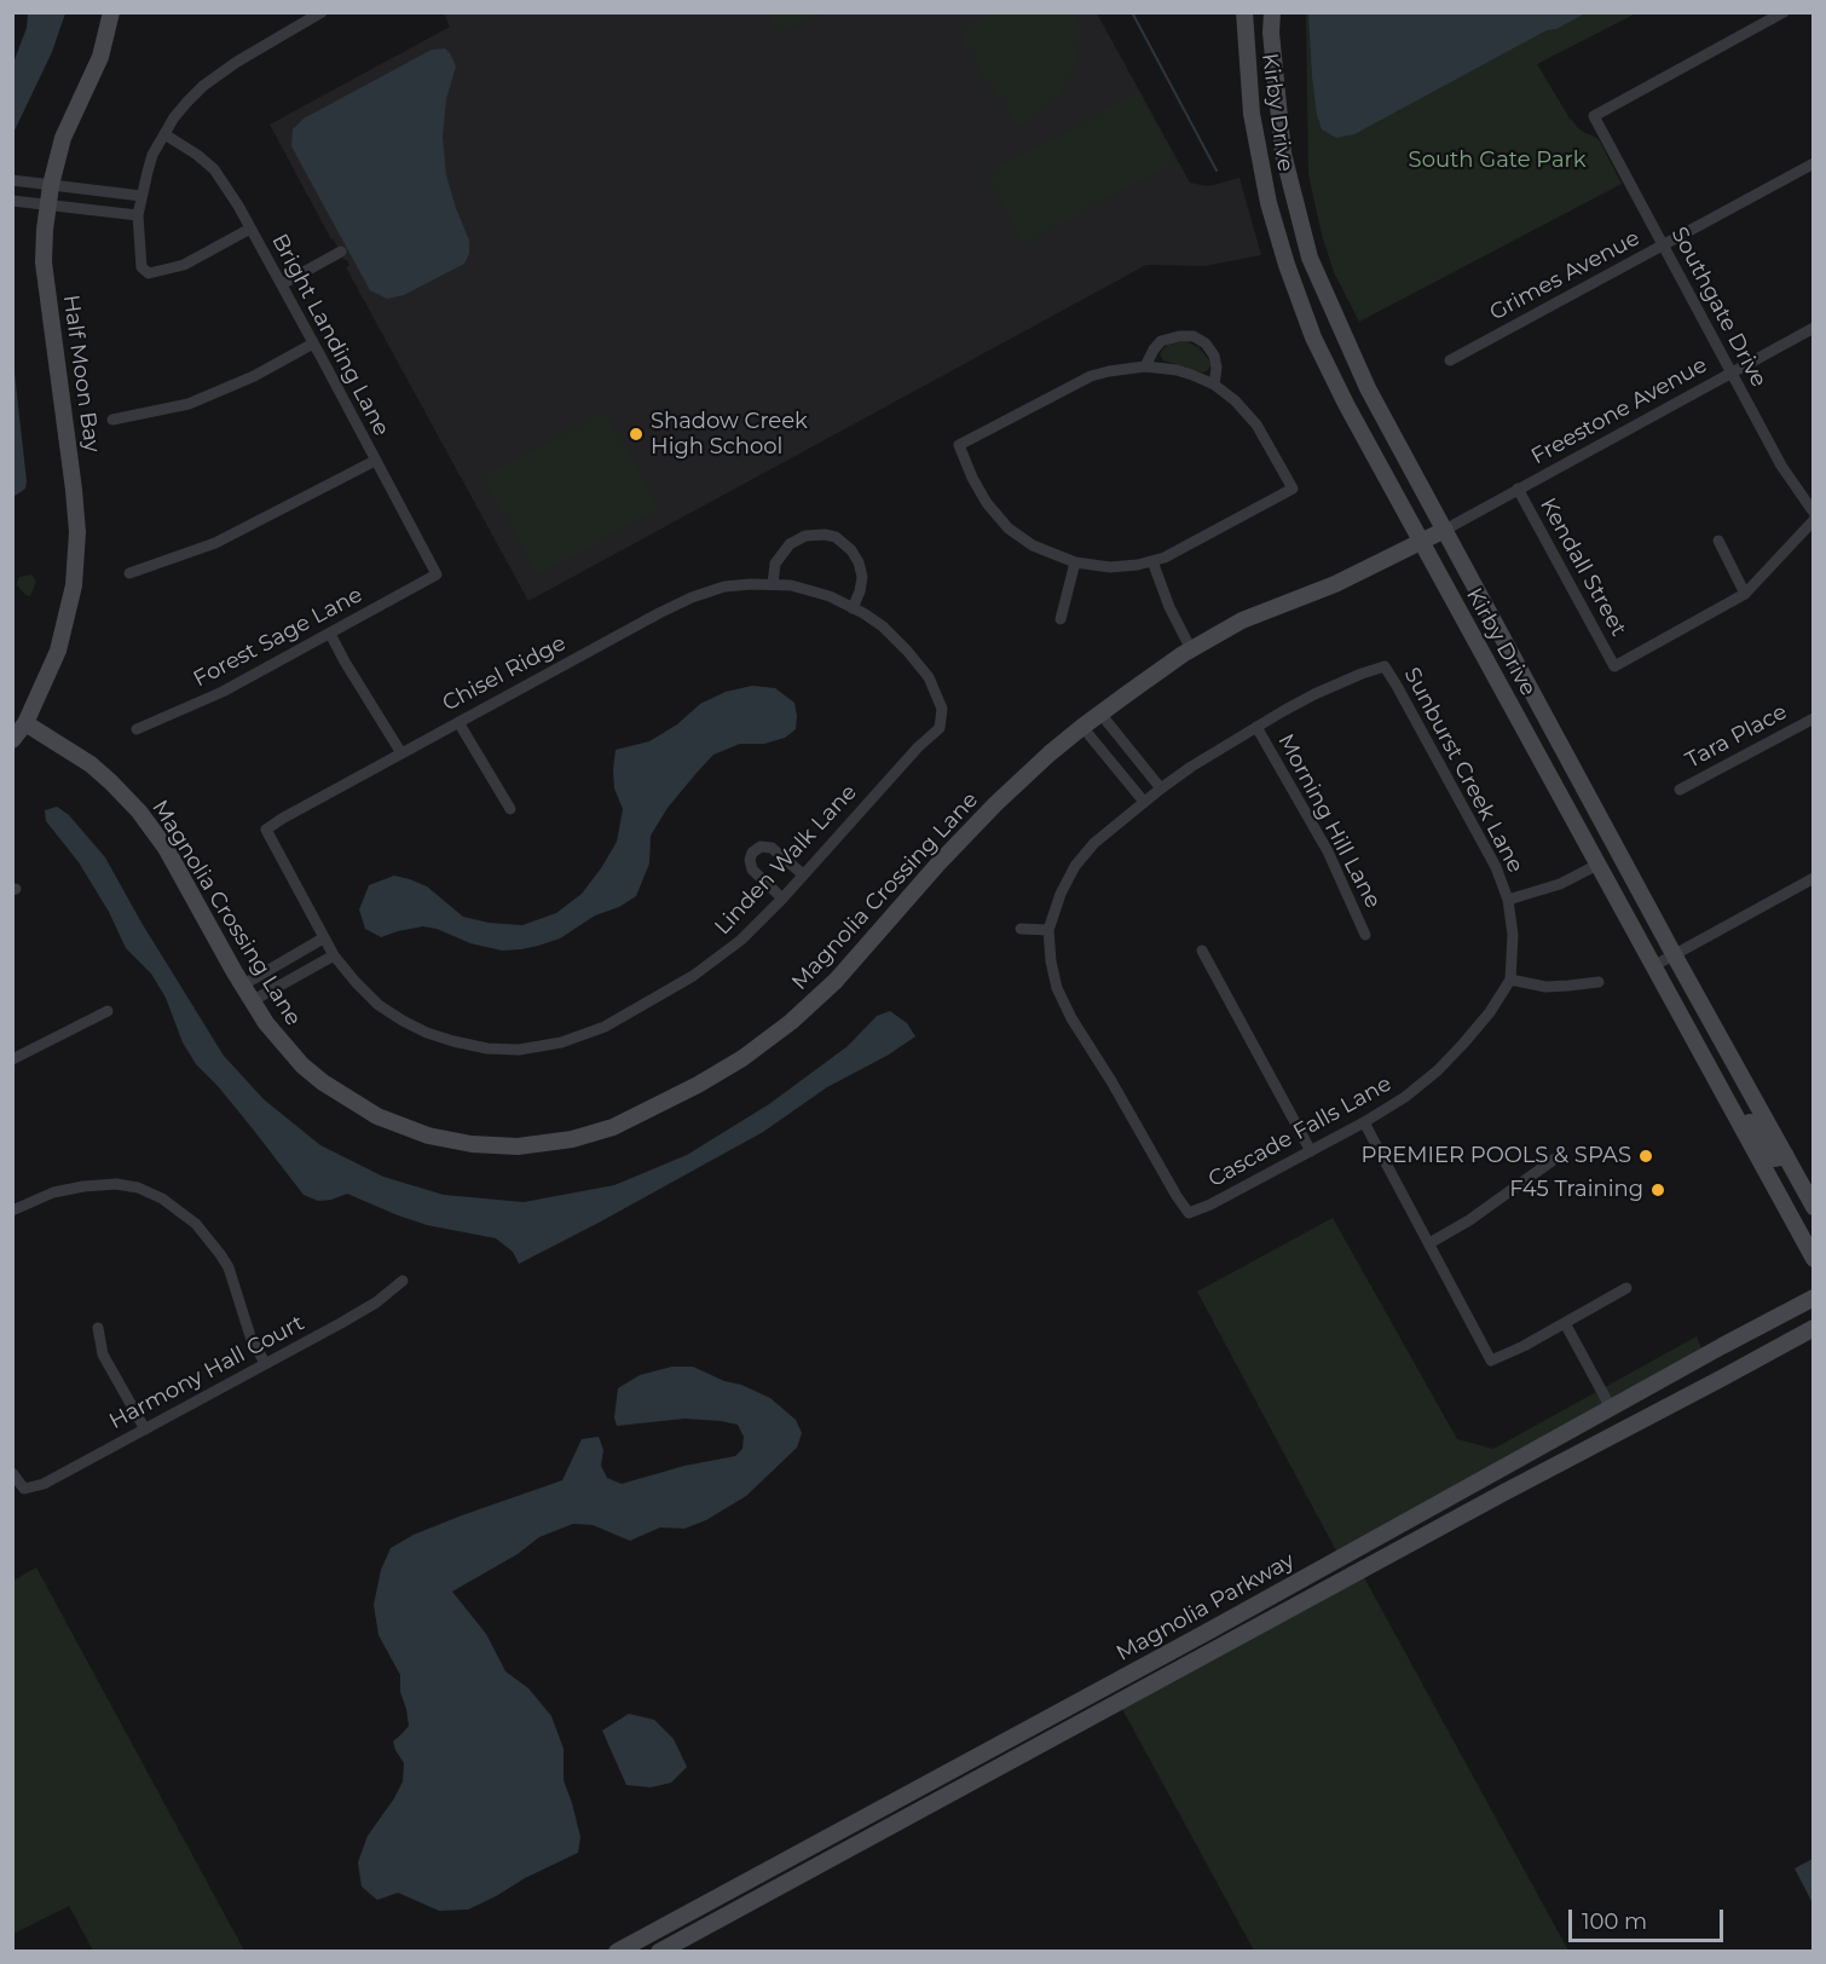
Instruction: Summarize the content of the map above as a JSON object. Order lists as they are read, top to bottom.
{
  "streets": {
    "main road": [
      "Kirby Drive",
      "Half Moon Bay",
      "Magnolia Crossing Lane",
      "Magnolia Parkway"
    ],
    "street": [
      "Grimes Avenue",
      "Southgate Drive",
      "Bright Landing Lane",
      "Freestone Avenue",
      "Kendall Street",
      "Forest Sage Lane",
      "Chisel Ridge",
      "Tara Place",
      "Sunburst Creek Lane",
      "Morning Hill Lane",
      "Linden Walk Lane",
      "Cascade Falls Lane",
      "Harmony Hall Court"
    ]
  },
  "crossings": [
    ["Kirby Drive", "Freestone Avenue"],
    ["Kirby Drive", "Magnolia Crossing Lane"],
    ["Grimes Avenue", "Southgate Drive"],
    ["Southgate Drive", "Freestone Avenue"],
    ["Bright Landing Lane", "Forest Sage Lane"],
    ["Half Moon Bay", "Magnolia Crossing Lane"],
    ["Freestone Avenue", "Kendall Street"],
    ["Freestone Avenue", "Magnolia Crossing Lane"],
    ["Chisel Ridge", "Linden Walk Lane"],
    ["Sunburst Creek Lane", "Morning Hill Lane"],
    ["Sunburst Creek Lane", "Cascade Falls Lane"]
  ],
  "parks": ["South Gate Park"],
  "places": ["Shadow Creek High School", "PREMIER POOLS & SPAS", "F45 Training"],
  "scale_bar": "100 m"
}
